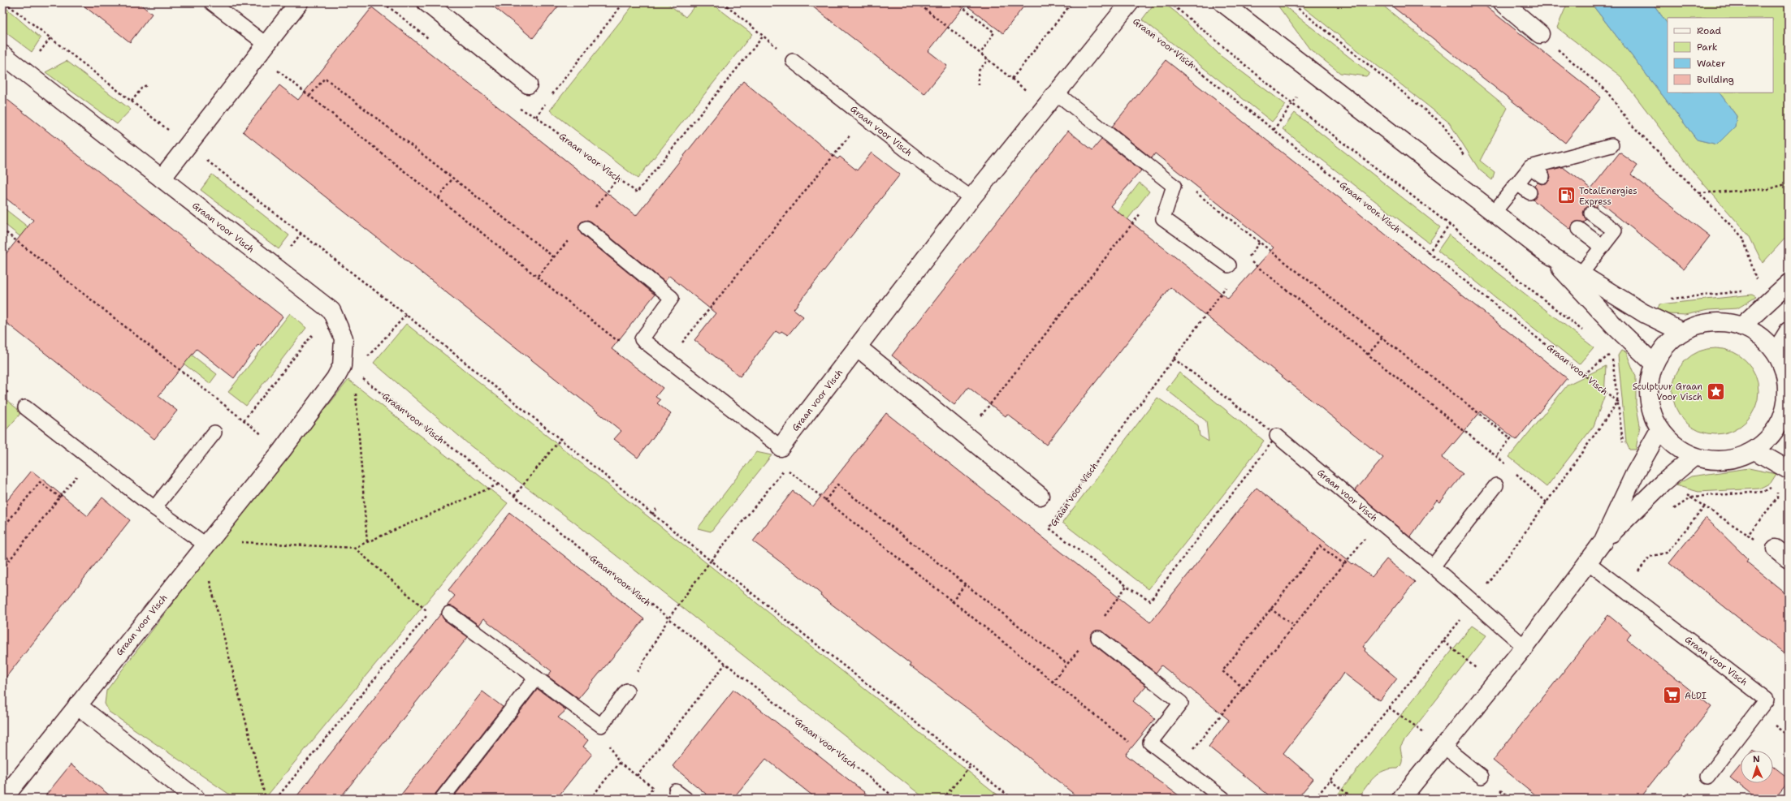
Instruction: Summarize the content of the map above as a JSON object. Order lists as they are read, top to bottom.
{
  "streets": {
    "street": ["Graan voor Visch"]
  },
  "places": {
    "fuel station": ["TotalEnergies Express"],
    "place": ["Sculptuur Graan Voor Visch"],
    "supermarket": ["ALDI"]
  },
  "legend": [
    "Road",
    "Park",
    "Water",
    "Building"
  ],
  "north": "top"
}
